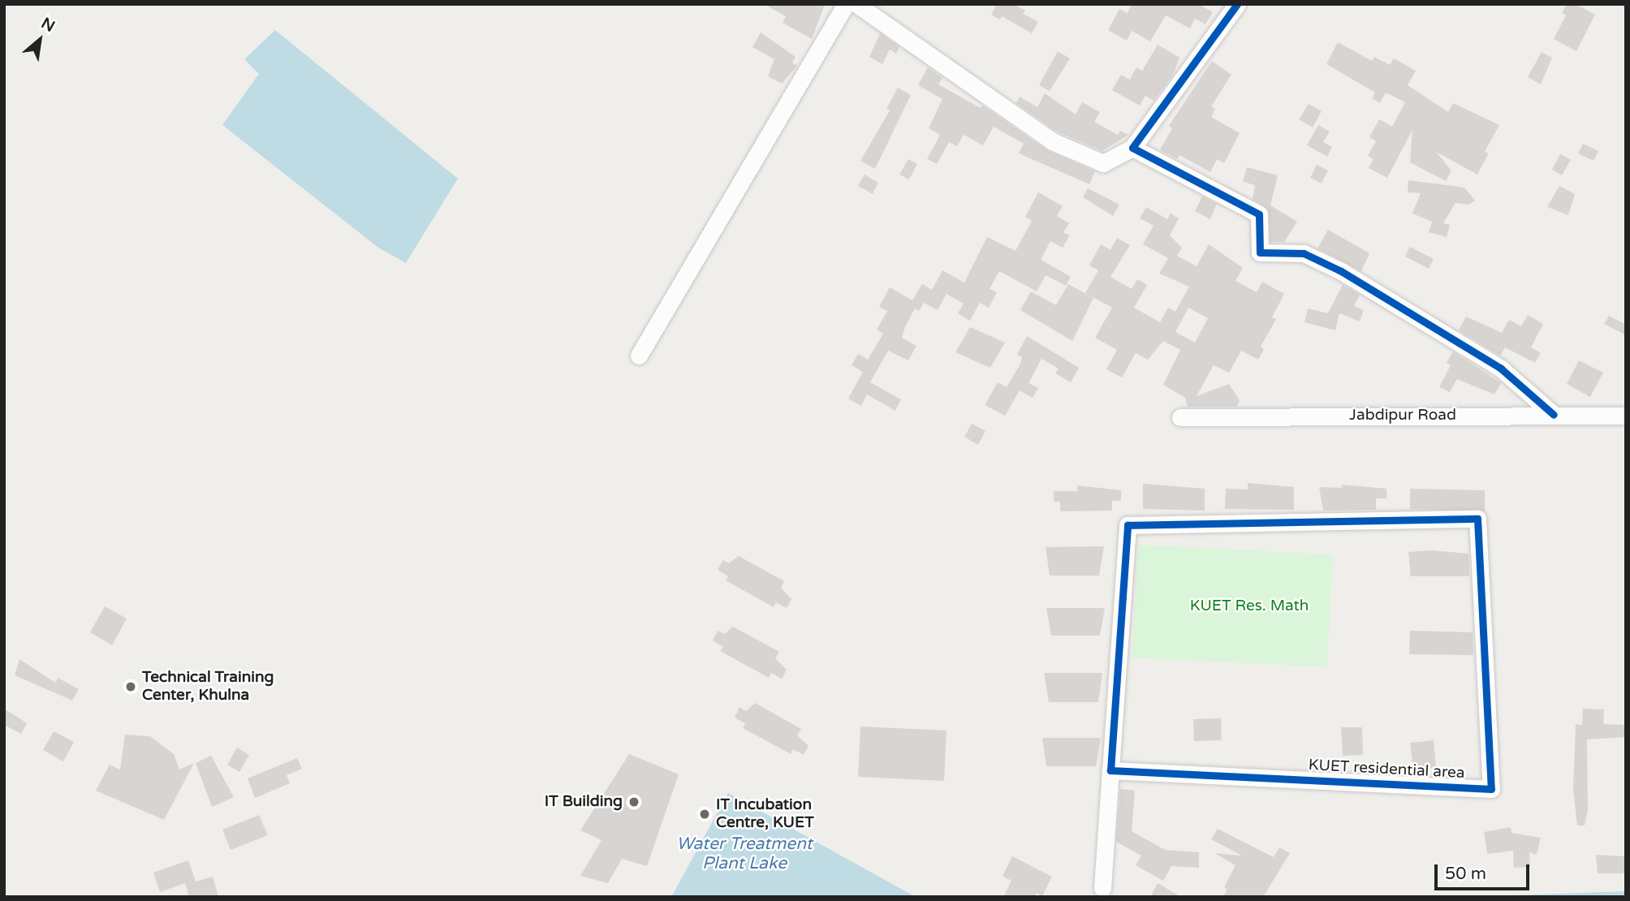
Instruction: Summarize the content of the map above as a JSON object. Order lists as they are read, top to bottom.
{
  "streets": {
    "street": ["Jabdipur Road", "KUET residential area"]
  },
  "water": ["Water Treatment Plant Lake"],
  "parks": ["KUET Res. Math"],
  "places": ["Technical Training Center, Khulna", "IT Building", "IT Incubation Centre, KUET"],
  "scale_bar": "50 m",
  "north": "top right"
}
